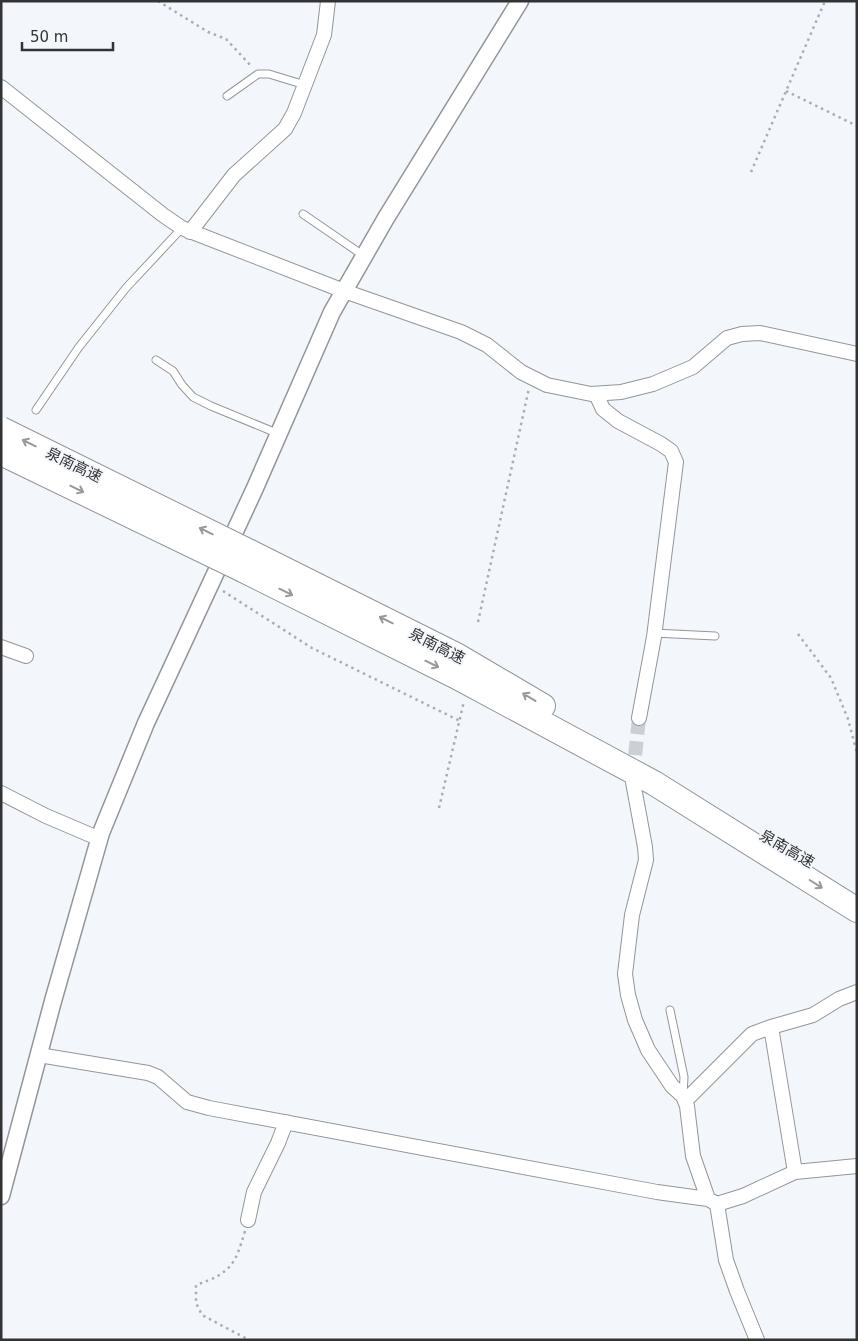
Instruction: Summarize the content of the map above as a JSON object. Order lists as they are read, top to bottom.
{
  "streets": {
    "highway": ["泉南高速"]
  },
  "scale_bar": "50 m"
}
